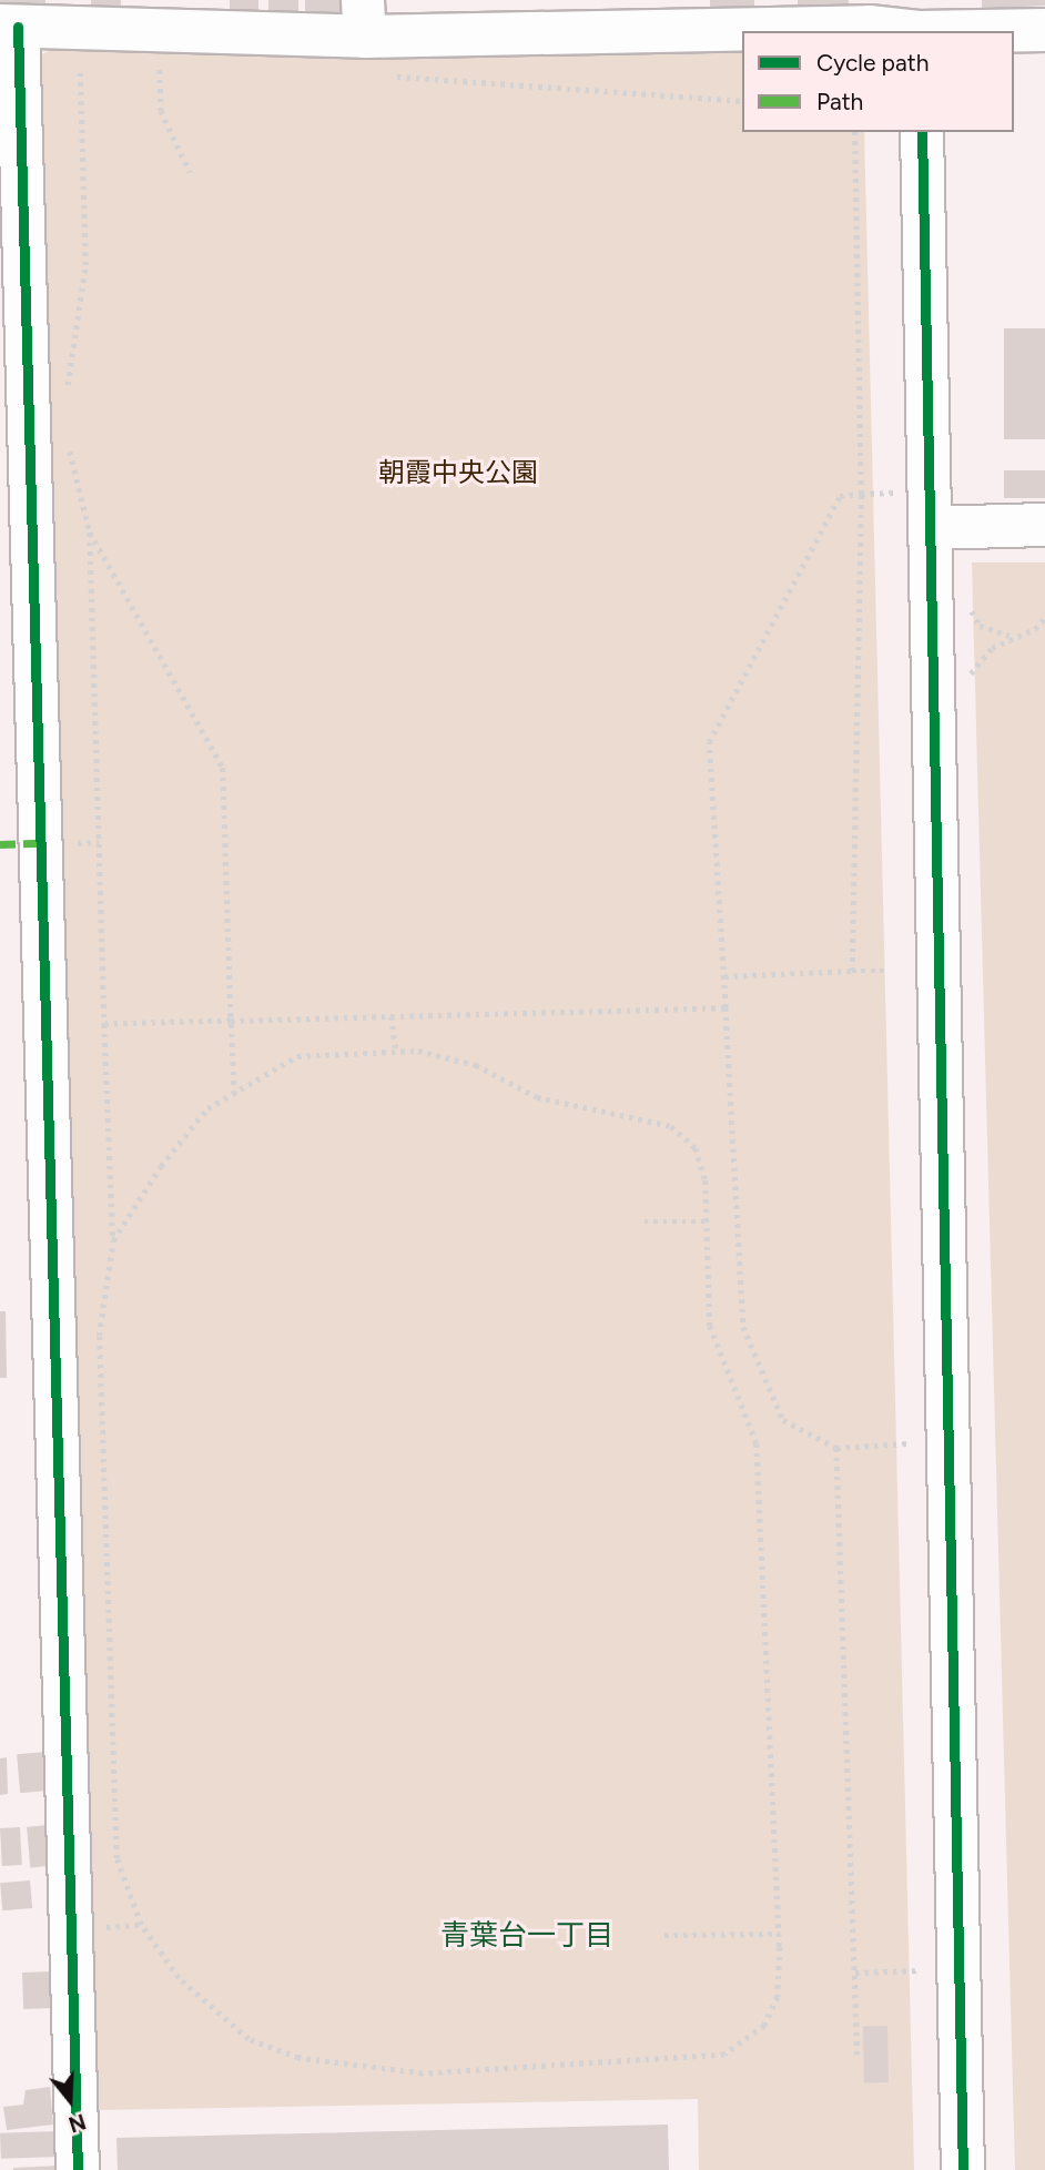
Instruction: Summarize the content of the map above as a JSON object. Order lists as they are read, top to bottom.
{
  "districts": ["青葉台一丁目"],
  "parks": ["朝霞中央公園"],
  "legend": ["Cycle path", "Path"],
  "north": "bottom"
}
